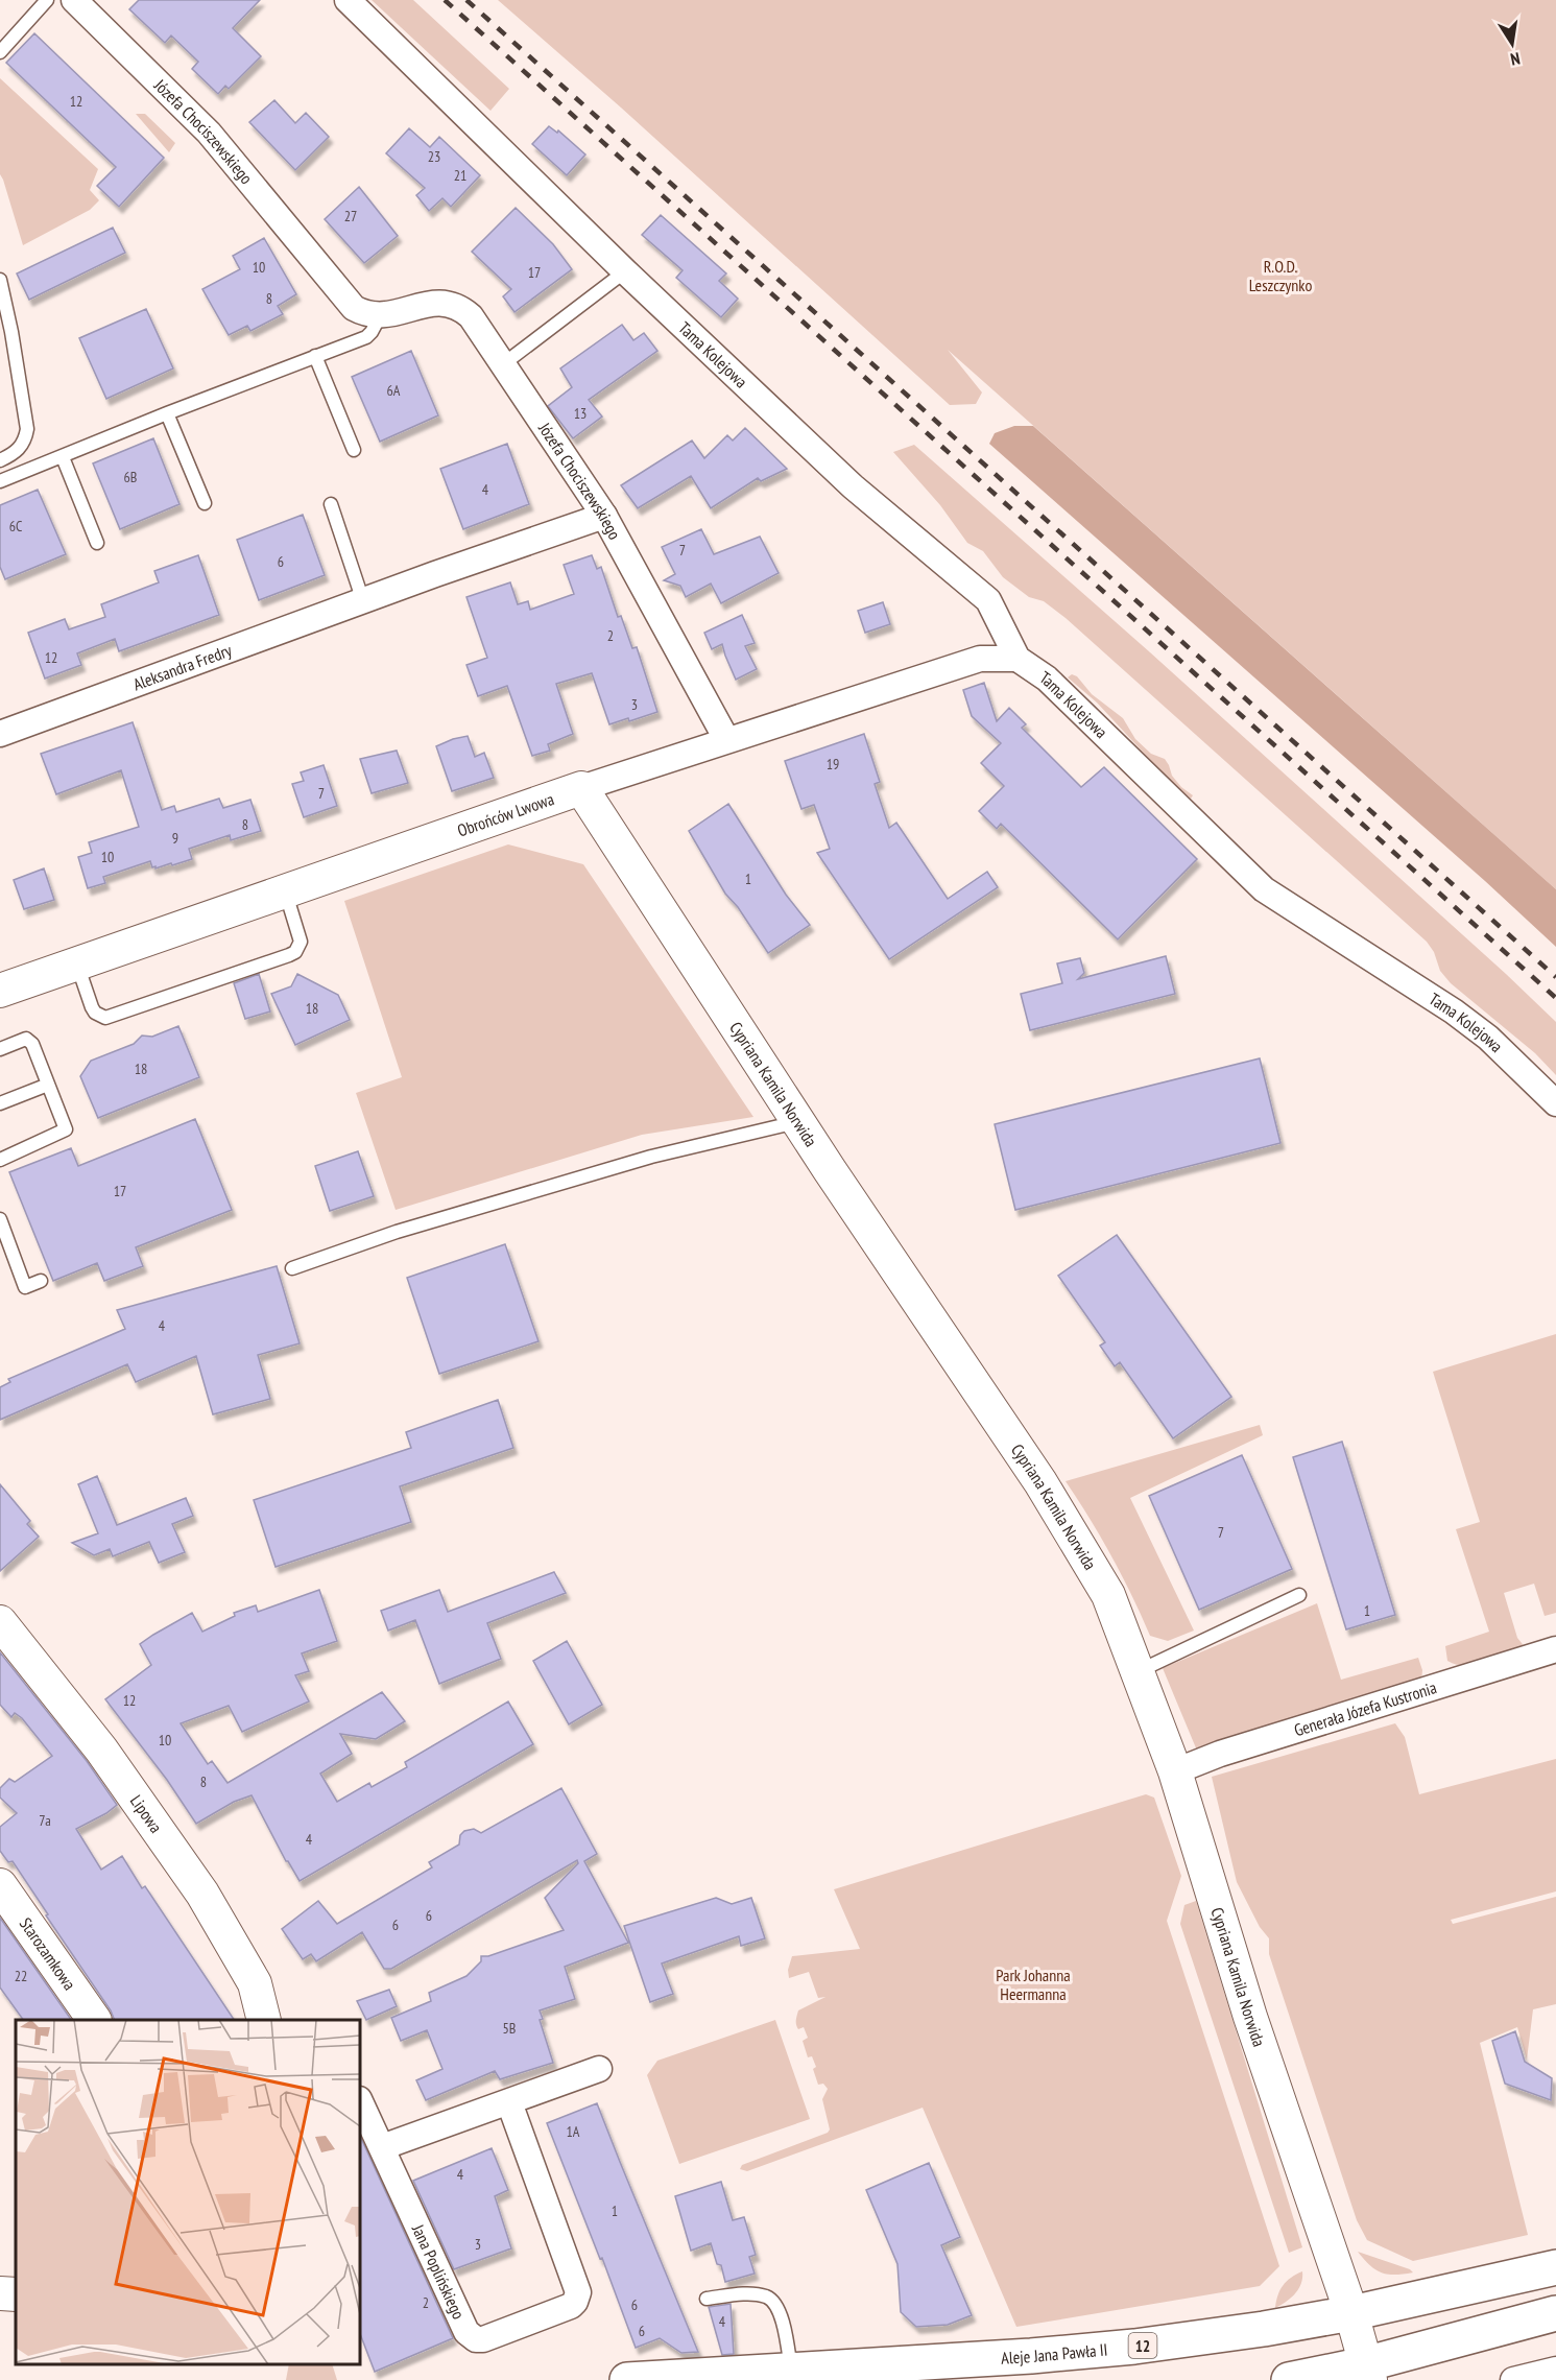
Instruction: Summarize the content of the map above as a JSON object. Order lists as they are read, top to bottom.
{
  "streets": {
    "main road": ["12", "Aleje Jana Pawła II"],
    "street": [
      "Józefa Chociszewskiego",
      "Tama Kolejowa",
      "Aleksandra Fredry",
      "Obrońców Lwowa",
      "Cypriana Kamila Norwida",
      "Generała Józefa Kustronia",
      "Lipowa",
      "Starozamkowa",
      "Jana Poplińskiego"
    ]
  },
  "crossings": [
    ["Józefa Chociszewskiego", "Aleksandra Fredry"],
    ["Józefa Chociszewskiego", "Obrońców Lwowa"],
    ["Tama Kolejowa", "Obrońców Lwowa"],
    ["Obrońców Lwowa", "Cypriana Kamila Norwida"],
    ["Cypriana Kamila Norwida", "Generała Józefa Kustronia"],
    ["Cypriana Kamila Norwida", "12"],
    ["Cypriana Kamila Norwida", "Aleje Jana Pawła II"],
    ["12", "Aleje Jana Pawła II"]
  ],
  "parks": ["R.O.D. Leszczynko", "Park Johanna Heermanna"],
  "house_numbers": [
    "12",
    "23",
    "21",
    "27",
    "10",
    "17",
    "8",
    "6A",
    "13",
    "6B",
    "4",
    "6C",
    "7",
    "6",
    "2",
    "12",
    "3",
    "19",
    "7",
    "8",
    "9",
    "10",
    "1",
    "18",
    "18",
    "17",
    "4",
    "7",
    "1",
    "12",
    "10",
    "8",
    "7a",
    "4",
    "6",
    "6",
    "22",
    "5B",
    "1A",
    "4",
    "1",
    "3",
    "2",
    "6",
    "4",
    "6"
  ],
  "north": "bottom"
}
